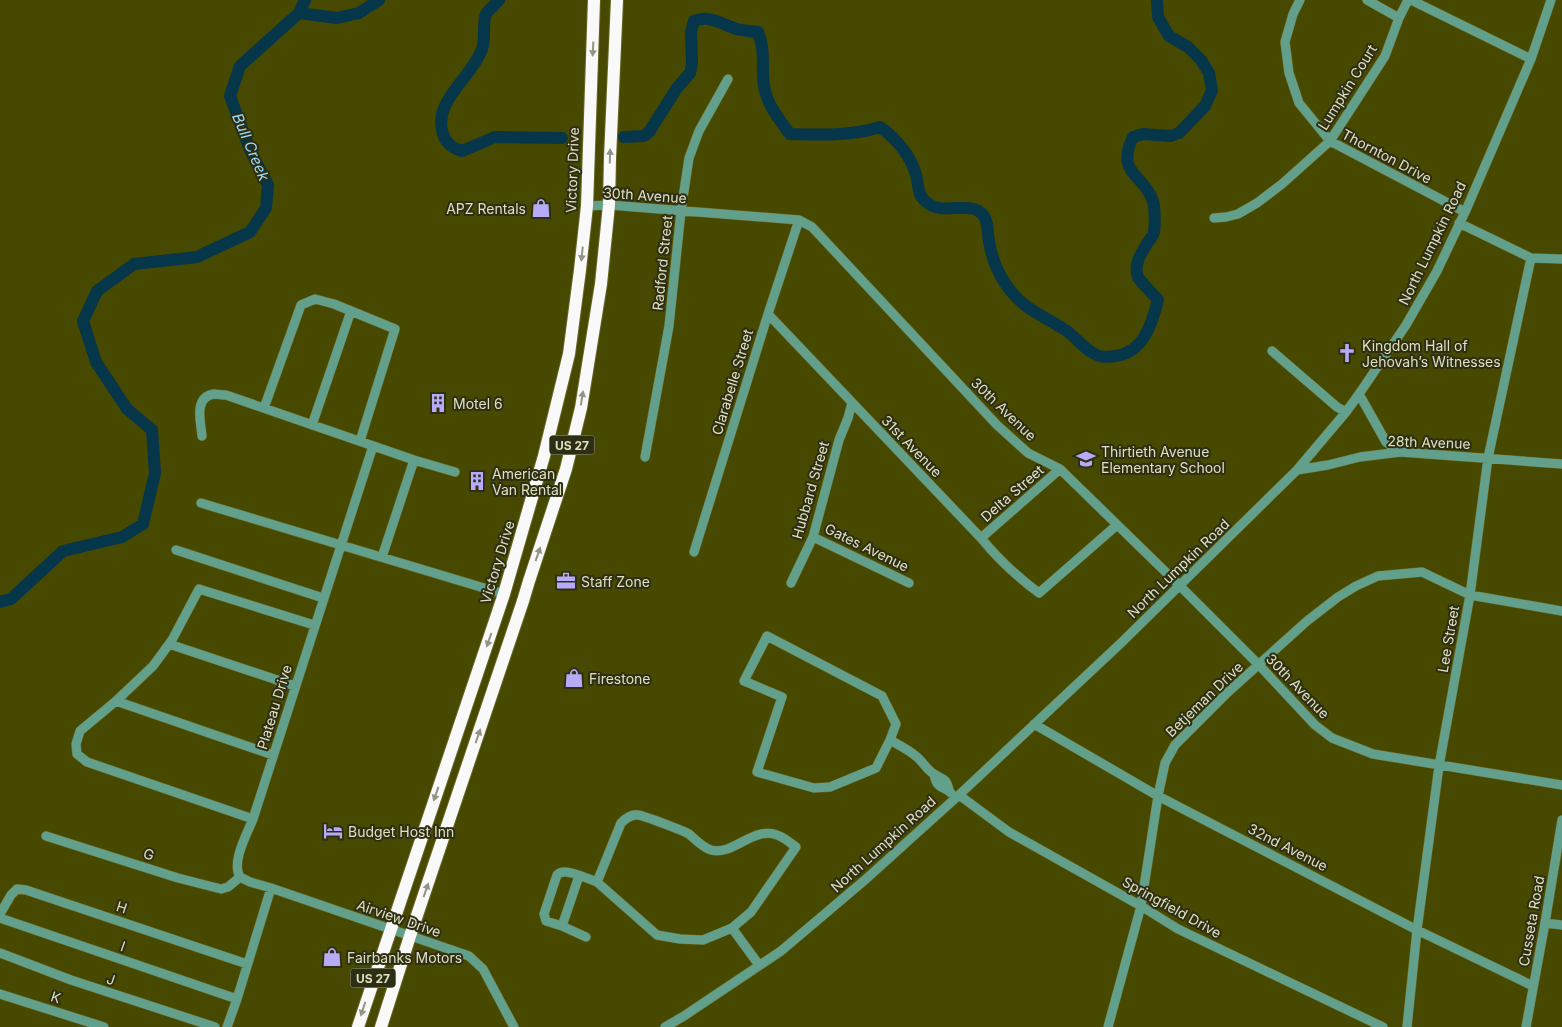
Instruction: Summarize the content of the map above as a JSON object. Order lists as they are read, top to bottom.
{
  "streets": {
    "highway": ["Victory Drive", "US 27"],
    "street": [
      "Lumpkin Court",
      "Thornton Drive",
      "30th Avenue",
      "North Lumpkin Road",
      "Radford Street",
      "Clarabelle Street",
      "28th Avenue",
      "31st Avenue",
      "Hubbard Street",
      "Delta Street",
      "Gates Avenue",
      "Lee Street",
      "Betjeman Drive",
      "Plateau Drive",
      "32nd Avenue",
      "G",
      "H",
      "Springfield Drive",
      "Airview Drive",
      "Cusseta Road",
      "I",
      "J",
      "K"
    ]
  },
  "crossings": [
    ["Lumpkin Court", "Thornton Drive"],
    ["Thornton Drive", "North Lumpkin Road"],
    ["Victory Drive", "30th Avenue"],
    ["Victory Drive", "Airview Drive"],
    ["30th Avenue", "North Lumpkin Road"],
    ["30th Avenue", "Radford Street"],
    ["30th Avenue", "Clarabelle Street"],
    ["30th Avenue", "US 27"],
    ["30th Avenue", "31st Avenue"],
    ["30th Avenue", "Delta Street"],
    ["30th Avenue", "Lee Street"],
    ["30th Avenue", "Betjeman Drive"],
    ["North Lumpkin Road", "28th Avenue"],
    ["North Lumpkin Road", "32nd Avenue"],
    ["North Lumpkin Road", "Springfield Drive"],
    ["Clarabelle Street", "31st Avenue"],
    ["28th Avenue", "Lee Street"],
    ["US 27", "Airview Drive"],
    ["31st Avenue", "Hubbard Street"],
    ["31st Avenue", "Delta Street"],
    ["Hubbard Street", "Gates Avenue"],
    ["Lee Street", "Betjeman Drive"],
    ["Lee Street", "32nd Avenue"],
    ["Betjeman Drive", "32nd Avenue"],
    ["Betjeman Drive", "Springfield Drive"],
    ["Plateau Drive", "G"],
    ["Plateau Drive", "Airview Drive"],
    ["32nd Avenue", "Cusseta Road"],
    ["G", "Airview Drive"]
  ],
  "water": ["Bull Creek"],
  "places": {
    "shop": ["APZ Rentals", "Firestone", "Fairbanks Motors"],
    "church": ["Kingdom Hall of Jehovah’s Witnesses"],
    "building": ["Motel 6", "American Van Rental"],
    "school or university": ["Thirtieth Avenue Elementary School"],
    "office": ["Staff Zone"],
    "hotel": ["Budget Host Inn"]
  }
}
